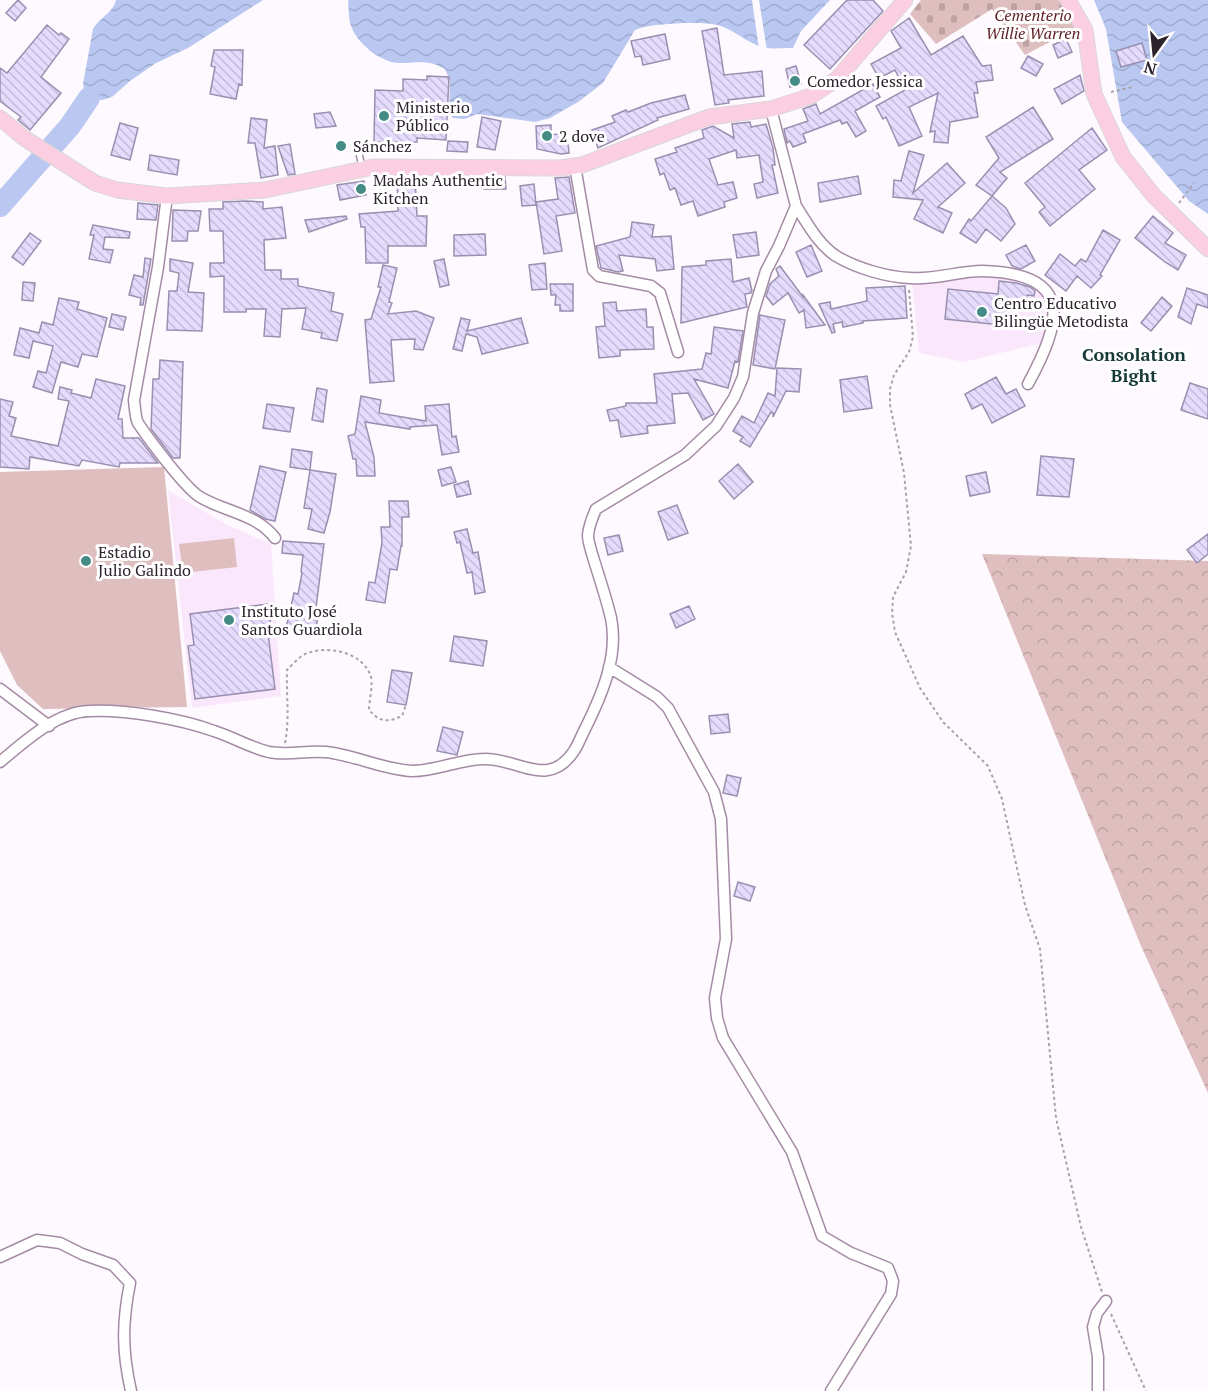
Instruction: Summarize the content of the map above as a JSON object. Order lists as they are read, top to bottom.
{
  "districts": ["Consolation Bight"],
  "parks": ["Cementerio Willie Warren"],
  "places": [
    "Comedor Jessica",
    "Ministerio Público",
    "2 dove",
    "Sánchez",
    "Madahs Authentic Kitchen",
    "Centro Educativo Bilingüe Metodista",
    "Estadio Julio Galindo",
    "Instituto José Santos Guardiola"
  ],
  "north": "bottom"
}
